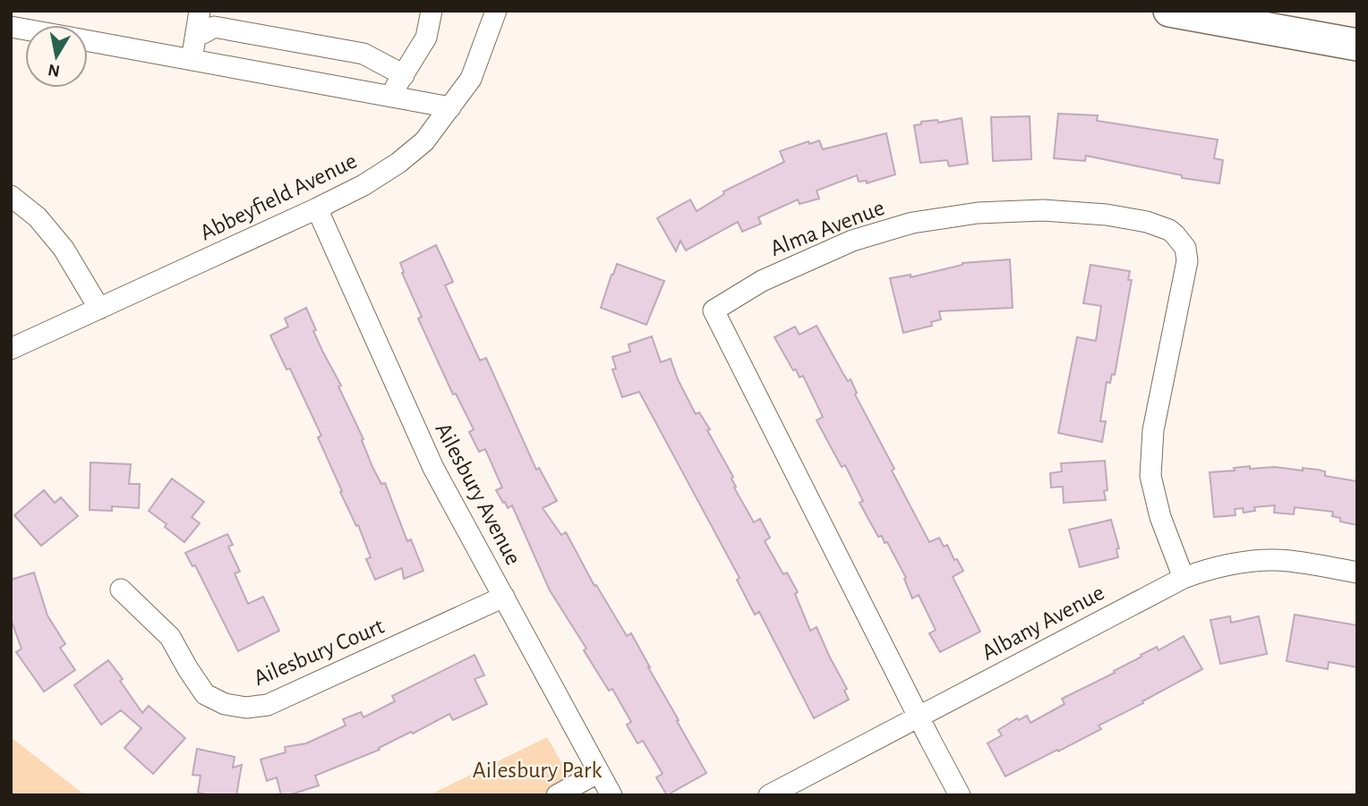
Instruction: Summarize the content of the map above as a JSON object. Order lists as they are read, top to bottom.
{
  "streets": {
    "street": [
      "Abbeyfield Avenue",
      "Alma Avenue",
      "Ailesbury Avenue",
      "Albany Avenue",
      "Ailesbury Court"
    ]
  },
  "crossings": [
    ["Abbeyfield Avenue", "Ailesbury Avenue"],
    ["Alma Avenue", "Albany Avenue"],
    ["Ailesbury Avenue", "Ailesbury Court"]
  ],
  "parks": ["Ailesbury Park"],
  "north": "bottom"
}
